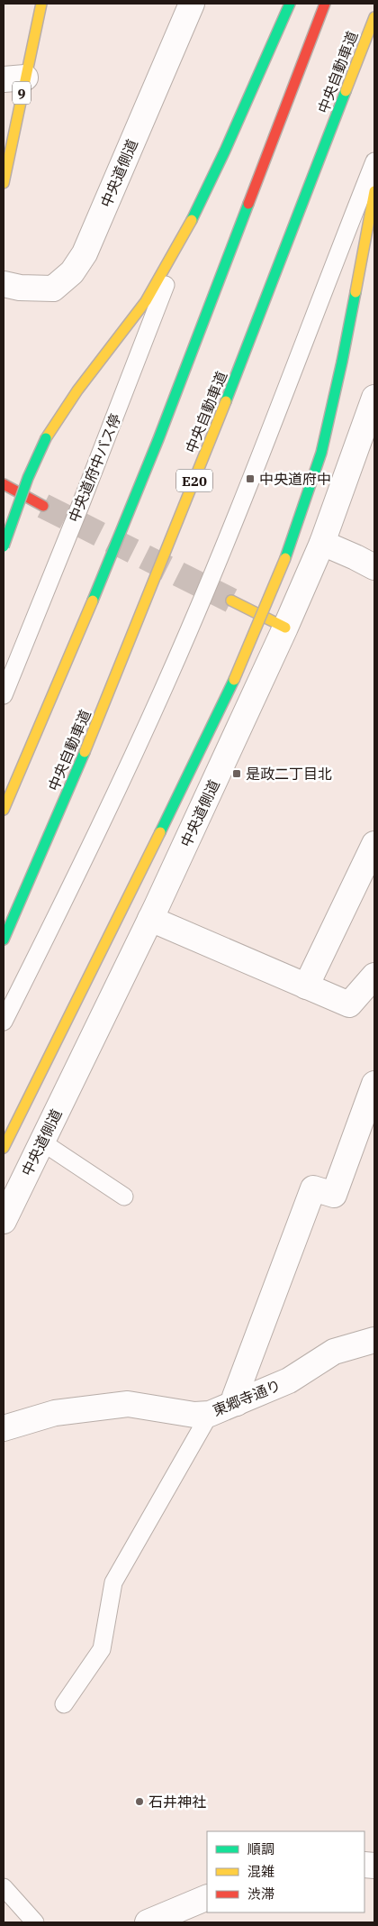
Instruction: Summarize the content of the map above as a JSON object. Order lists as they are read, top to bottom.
{
  "streets": {
    "main road": ["中央自動車道", "9", "E20"],
    "street": ["中央道側道", "東郷寺通り"],
    "lane": ["中央道府中バス停"]
  },
  "places": {
    "transit": ["中央道府中", "是政二丁目北"],
    "other": ["石井神社"]
  },
  "legend": ["順調", "混雑", "渋滞"]
}
